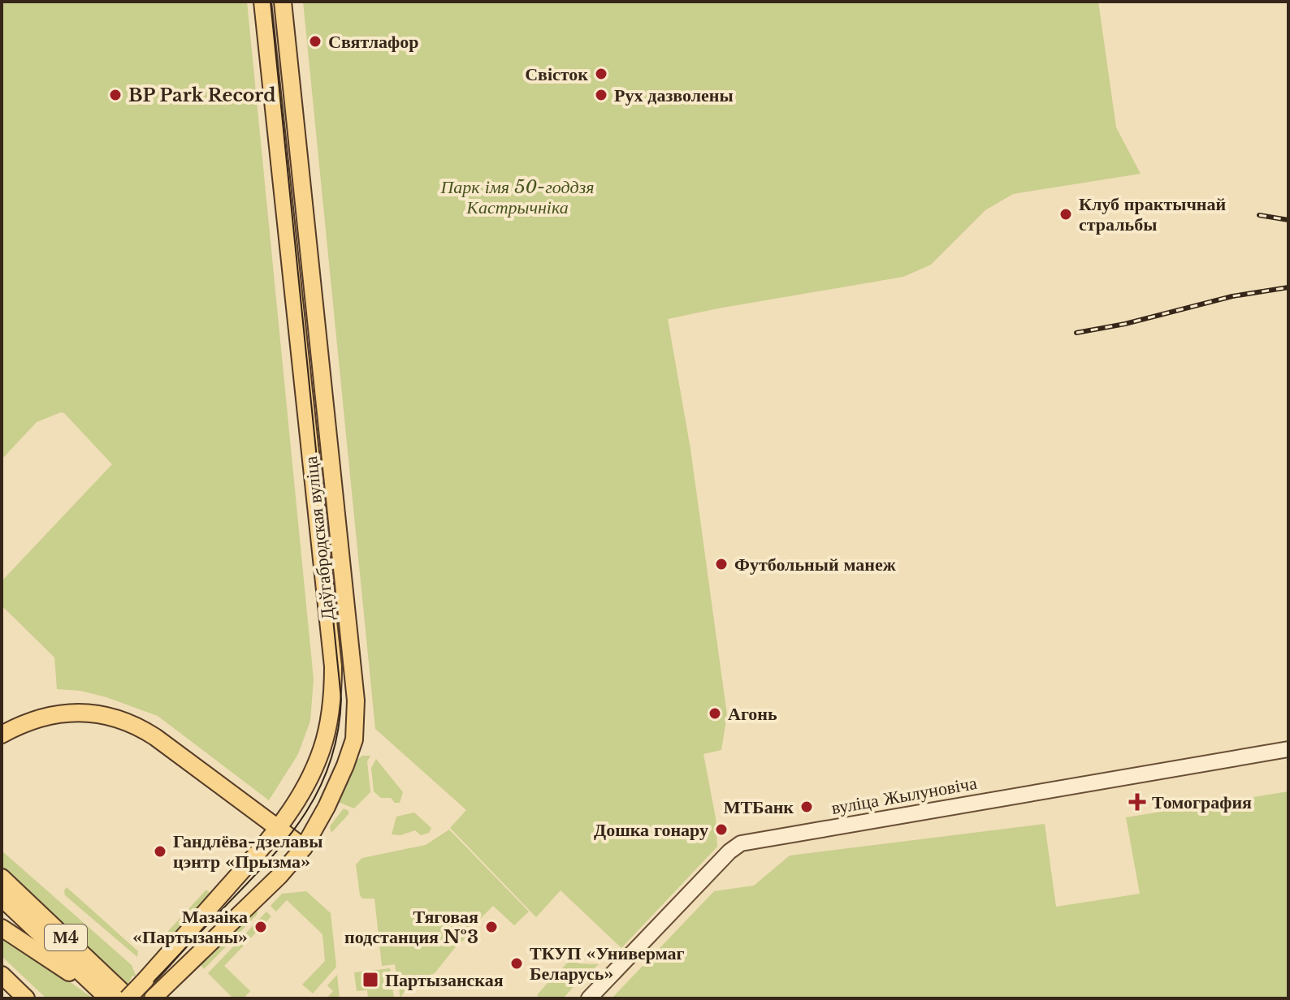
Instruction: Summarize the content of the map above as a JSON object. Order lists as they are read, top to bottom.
{
  "streets": {
    "main road": ["Даўгабродская вуліца", "М4"],
    "street": ["вуліца Жылуновіча"]
  },
  "crossings": [
    ["Даўгабродская вуліца", "М4"]
  ],
  "parks": ["Парк імя 50-годдзя Кастрычніка"],
  "places": {
    "other": [
      "Святлафор",
      "Свісток",
      "BP Park Record",
      "Рух дазволены",
      "Клуб практычнай стральбы",
      "Футбольный манеж",
      "Агонь",
      "МТБанк",
      "Дошка гонару",
      "Гандлёва-дзелавы цэнтр «Прызма»",
      "Мазаіка «Партызаны»",
      "Тяговая подстанция №3",
      "ТКУП «Универмаг Беларусь»"
    ],
    "health": ["Томография"],
    "transit": ["Партызанская"]
  }
}
